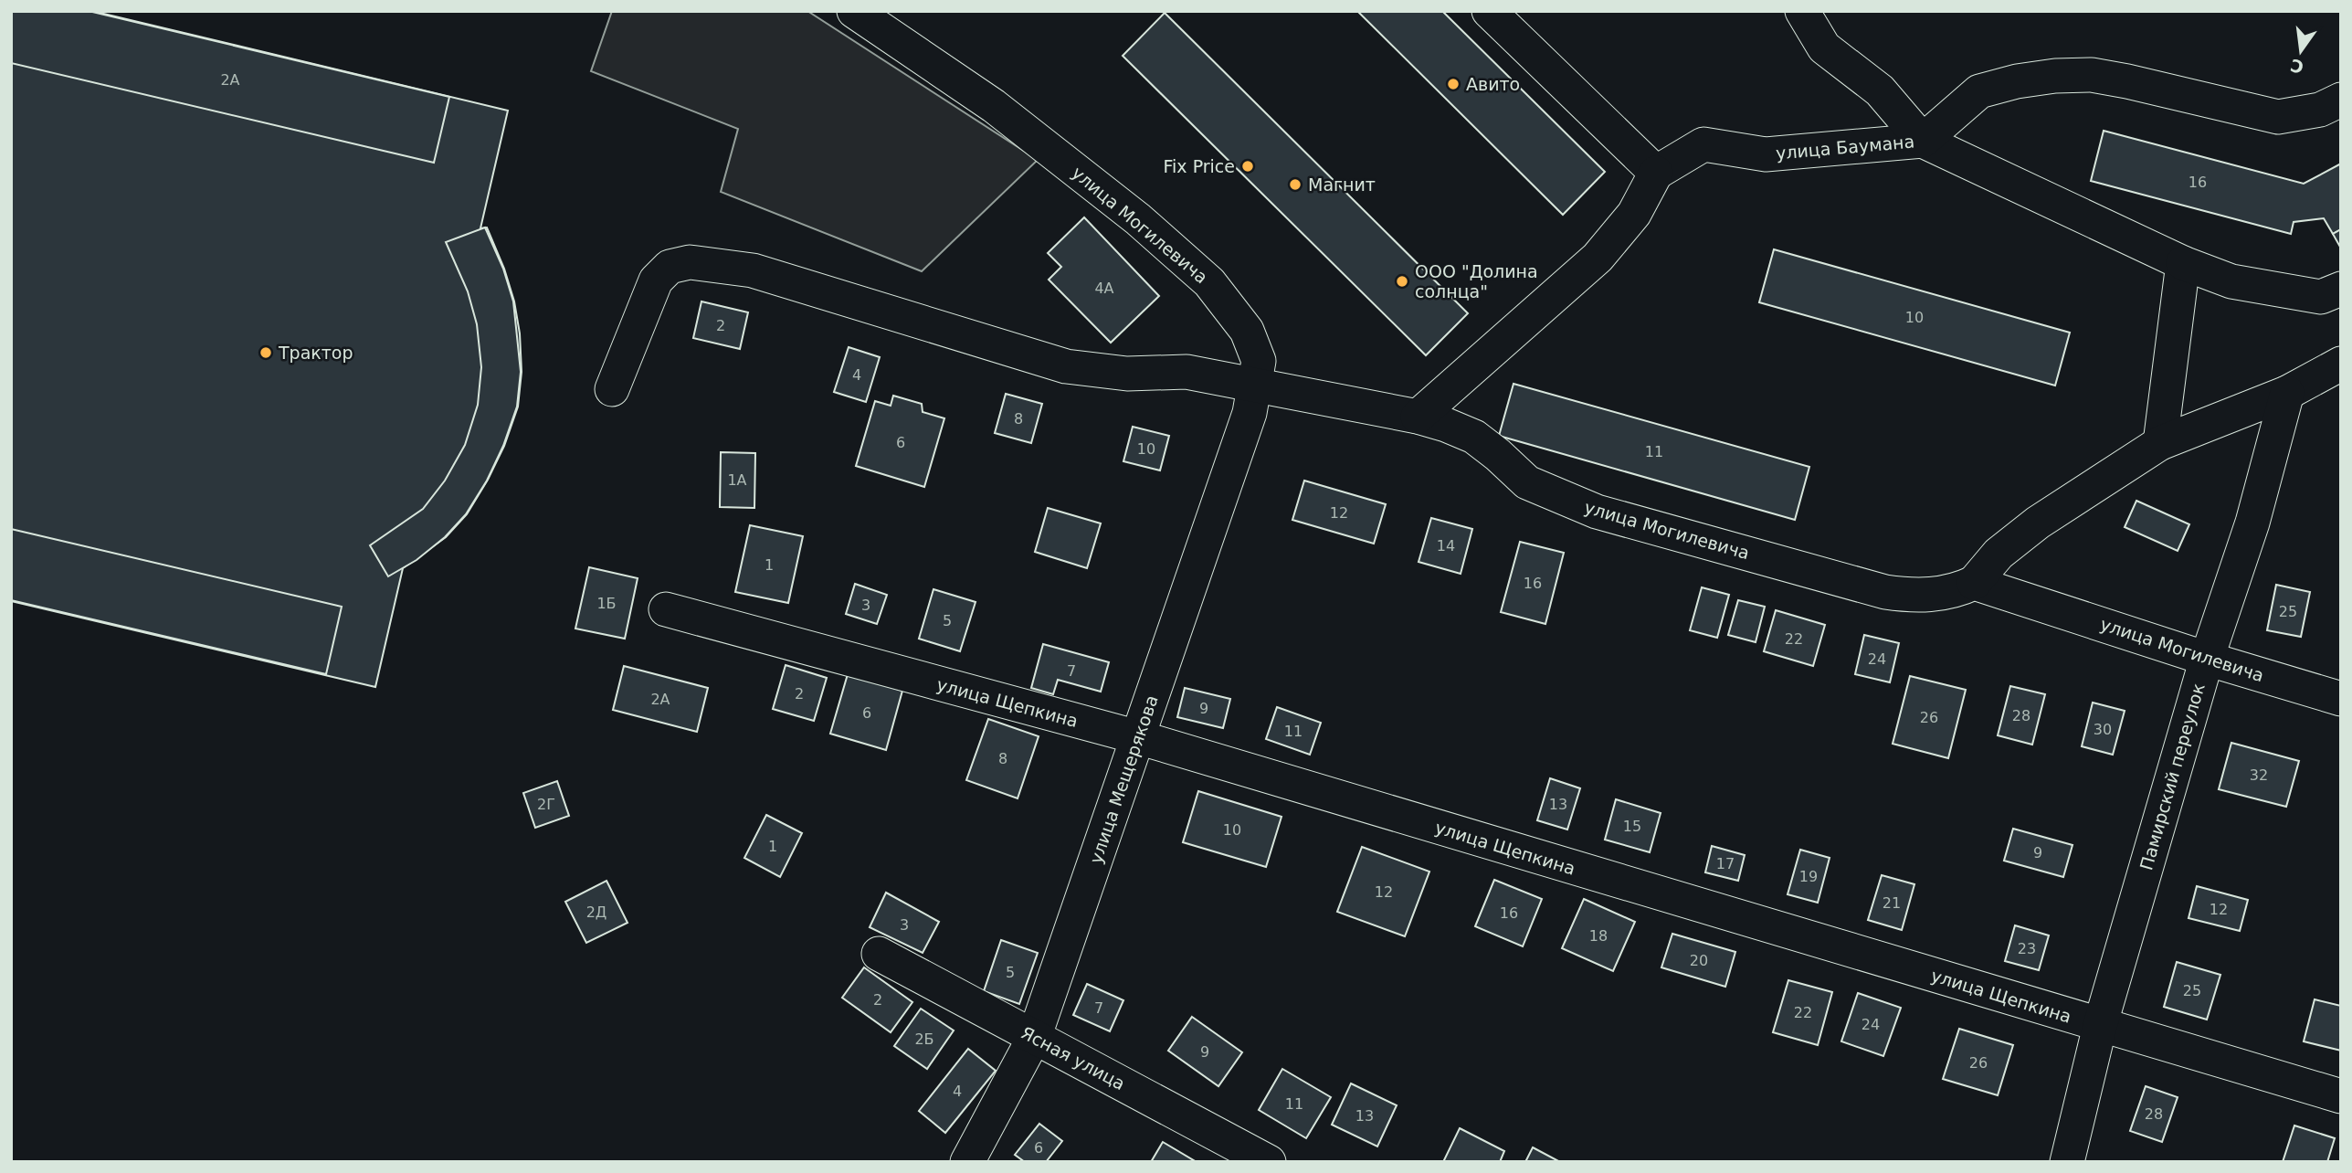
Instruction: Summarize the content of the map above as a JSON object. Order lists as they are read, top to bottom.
{
  "streets": {
    "street": [
      "улица Баумана",
      "улица Могилевича",
      "улица Щепкина",
      "Памирский переулок",
      "улица Мещерякова",
      "Ясная улица"
    ]
  },
  "crossings": [
    ["улица Могилевича", "Памирский переулок"],
    ["улица Могилевича", "улица Мещерякова"],
    ["улица Щепкина", "Памирский переулок"],
    ["улица Щепкина", "улица Мещерякова"],
    ["улица Мещерякова", "Ясная улица"]
  ],
  "places": [
    "Авито",
    "Fix Price",
    "Магнит",
    "ООО \"Долина солнца\"",
    "Трактор"
  ],
  "house_numbers": [
    "2А",
    "16",
    "4А",
    "10",
    "2",
    "4",
    "8",
    "6",
    "10",
    "11",
    "1А",
    "12",
    "14",
    "1",
    "16",
    "1Б",
    "3",
    "25",
    "5",
    "22",
    "24",
    "7",
    "2",
    "2А",
    "9",
    "6",
    "28",
    "26",
    "30",
    "11",
    "8",
    "32",
    "2Г",
    "13",
    "15",
    "10",
    "1",
    "9",
    "17",
    "19",
    "12",
    "21",
    "12",
    "2Д",
    "16",
    "3",
    "18",
    "23",
    "20",
    "5",
    "25",
    "2",
    "7",
    "22",
    "24",
    "2Б",
    "9",
    "26",
    "4",
    "11",
    "28",
    "13",
    "6"
  ],
  "north": "bottom"
}
